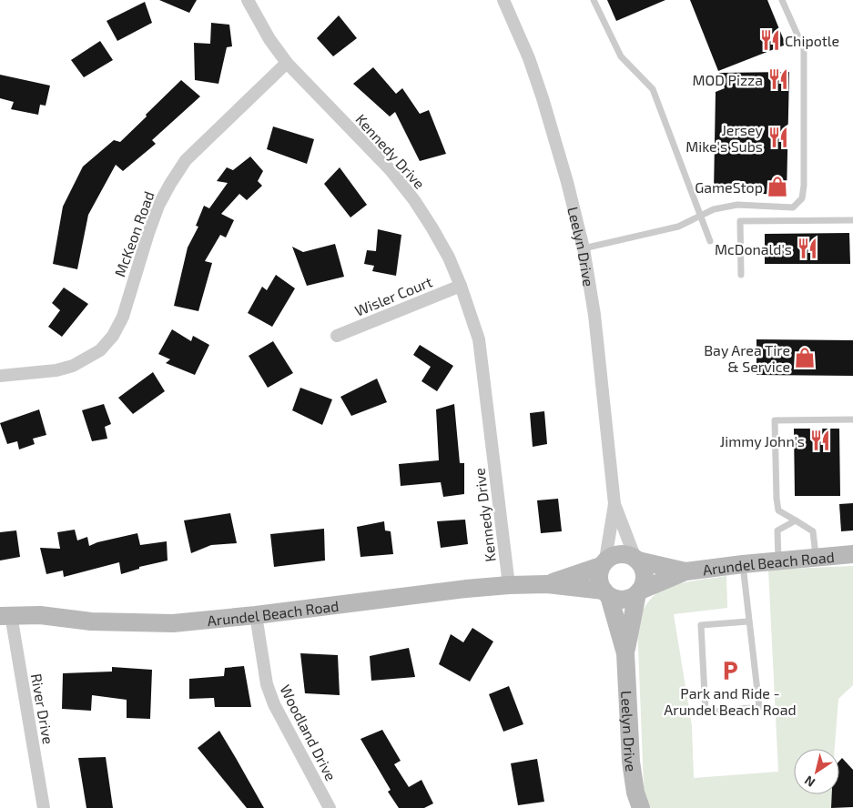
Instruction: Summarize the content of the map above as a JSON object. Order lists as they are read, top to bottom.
{
  "streets": {
    "street": [
      "Kennedy Drive",
      "McKeon Road",
      "Leelyn Drive",
      "Wisler Court",
      "Arundel Beach Road",
      "River Drive",
      "Woodland Drive"
    ]
  },
  "crossings": [
    ["Kennedy Drive", "McKeon Road"],
    ["Kennedy Drive", "Wisler Court"],
    ["Kennedy Drive", "Arundel Beach Road"],
    ["Leelyn Drive", "Arundel Beach Road"],
    ["Arundel Beach Road", "River Drive"],
    ["Arundel Beach Road", "Woodland Drive"]
  ],
  "places": {
    "restaurant": [
      "Chipotle",
      "MOD Pizza",
      "Jersey Mike's Subs",
      "McDonald's",
      "Jimmy John's"
    ],
    "shop": ["GameStop", "Bay Area Tire & Service"],
    "parking": ["Park and Ride - Arundel Beach Road"]
  },
  "north": "bottom left"
}
